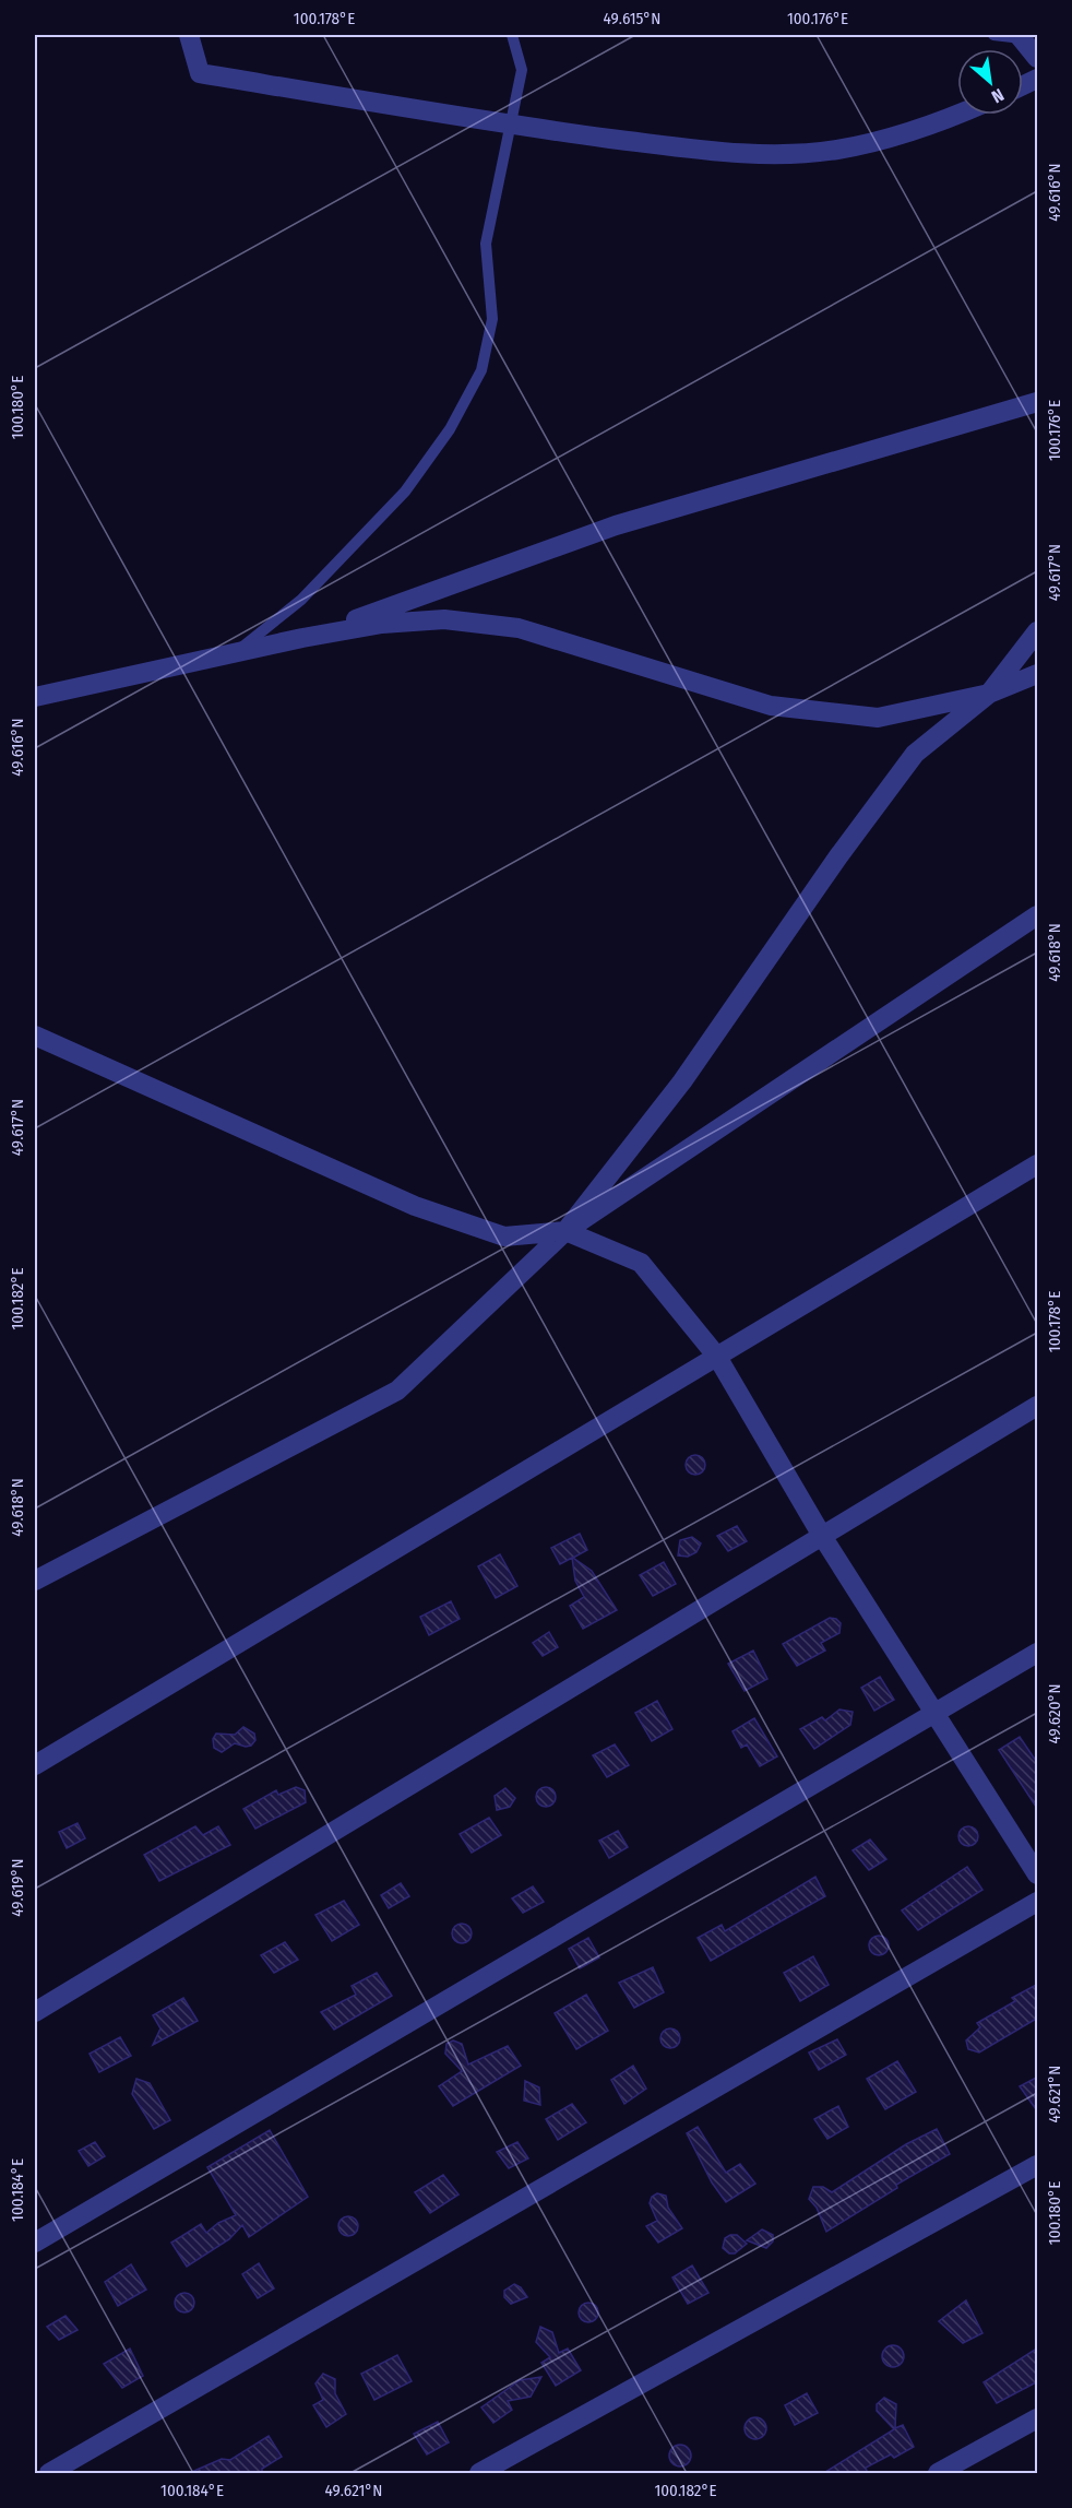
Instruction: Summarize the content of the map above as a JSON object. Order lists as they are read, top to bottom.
{
  "north": "bottom right",
  "coordinates": [
    "100.178°E",
    "49.615°N",
    "100.176°E",
    "49.616°N",
    "100.180°E",
    "49.617°N",
    "49.618°N",
    "100.182°E",
    "49.620°N",
    "49.619°N",
    "49.621°N",
    "100.184°E"
  ]
}
